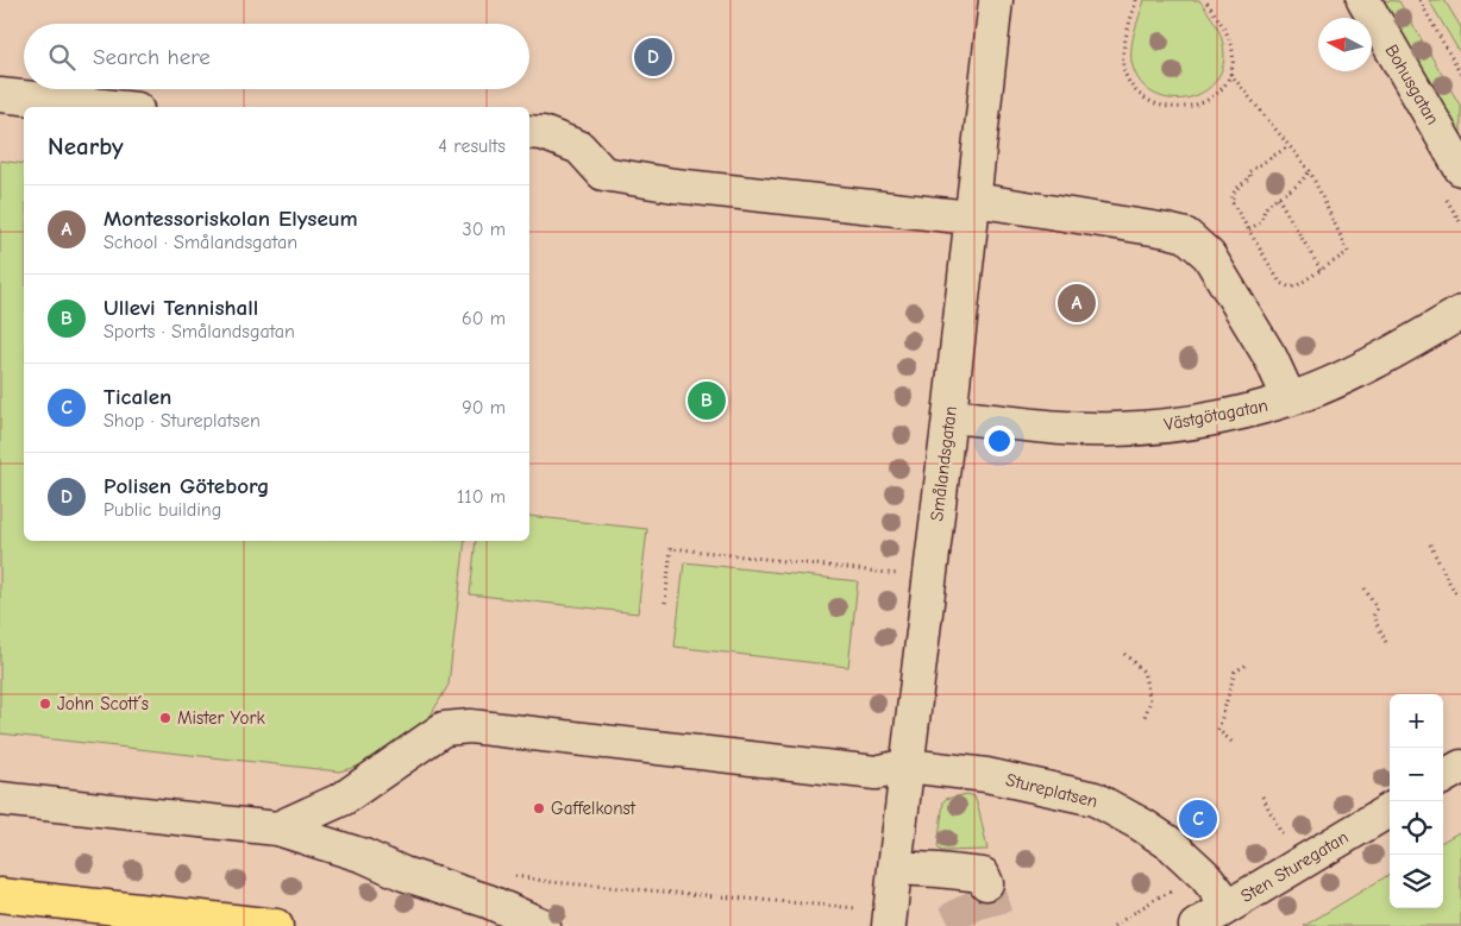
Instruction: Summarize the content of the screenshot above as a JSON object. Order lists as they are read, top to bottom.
{
  "streets": {
    "street": [
      "Bohusgatan",
      "Västgötagatan",
      "Smålandsgatan",
      "Stureplatsen",
      "Sten Sturegatan"
    ]
  },
  "crossings": [
    ["Västgötagatan", "Smålandsgatan"],
    ["Smålandsgatan", "Stureplatsen"],
    ["Stureplatsen", "Sten Sturegatan"]
  ],
  "places": ["John Scott´s", "Mister York", "Gaffelkonst"],
  "north": "left",
  "page": {
    "search": "Search here",
    "pins": [
      "D",
      "A",
      "B",
      "C"
    ],
    "heading": ["Nearby", "4 results"],
    "list": [
      {
        "mark": "A",
        "name": "Montessoriskolan Elyseum",
        "note": "School · Smålandsgatan",
        "value": "30 m"
      },
      {
        "mark": "B",
        "name": "Ullevi Tennishall",
        "note": "Sports · Smålandsgatan",
        "value": "60 m"
      },
      {
        "mark": "C",
        "name": "Ticalen",
        "note": "Shop · Stureplatsen",
        "value": "90 m"
      },
      {
        "mark": "D",
        "name": "Polisen Göteborg",
        "note": "Public building",
        "value": "110 m"
      }
    ],
    "map_buttons": ["+", "−"]
  }
}
